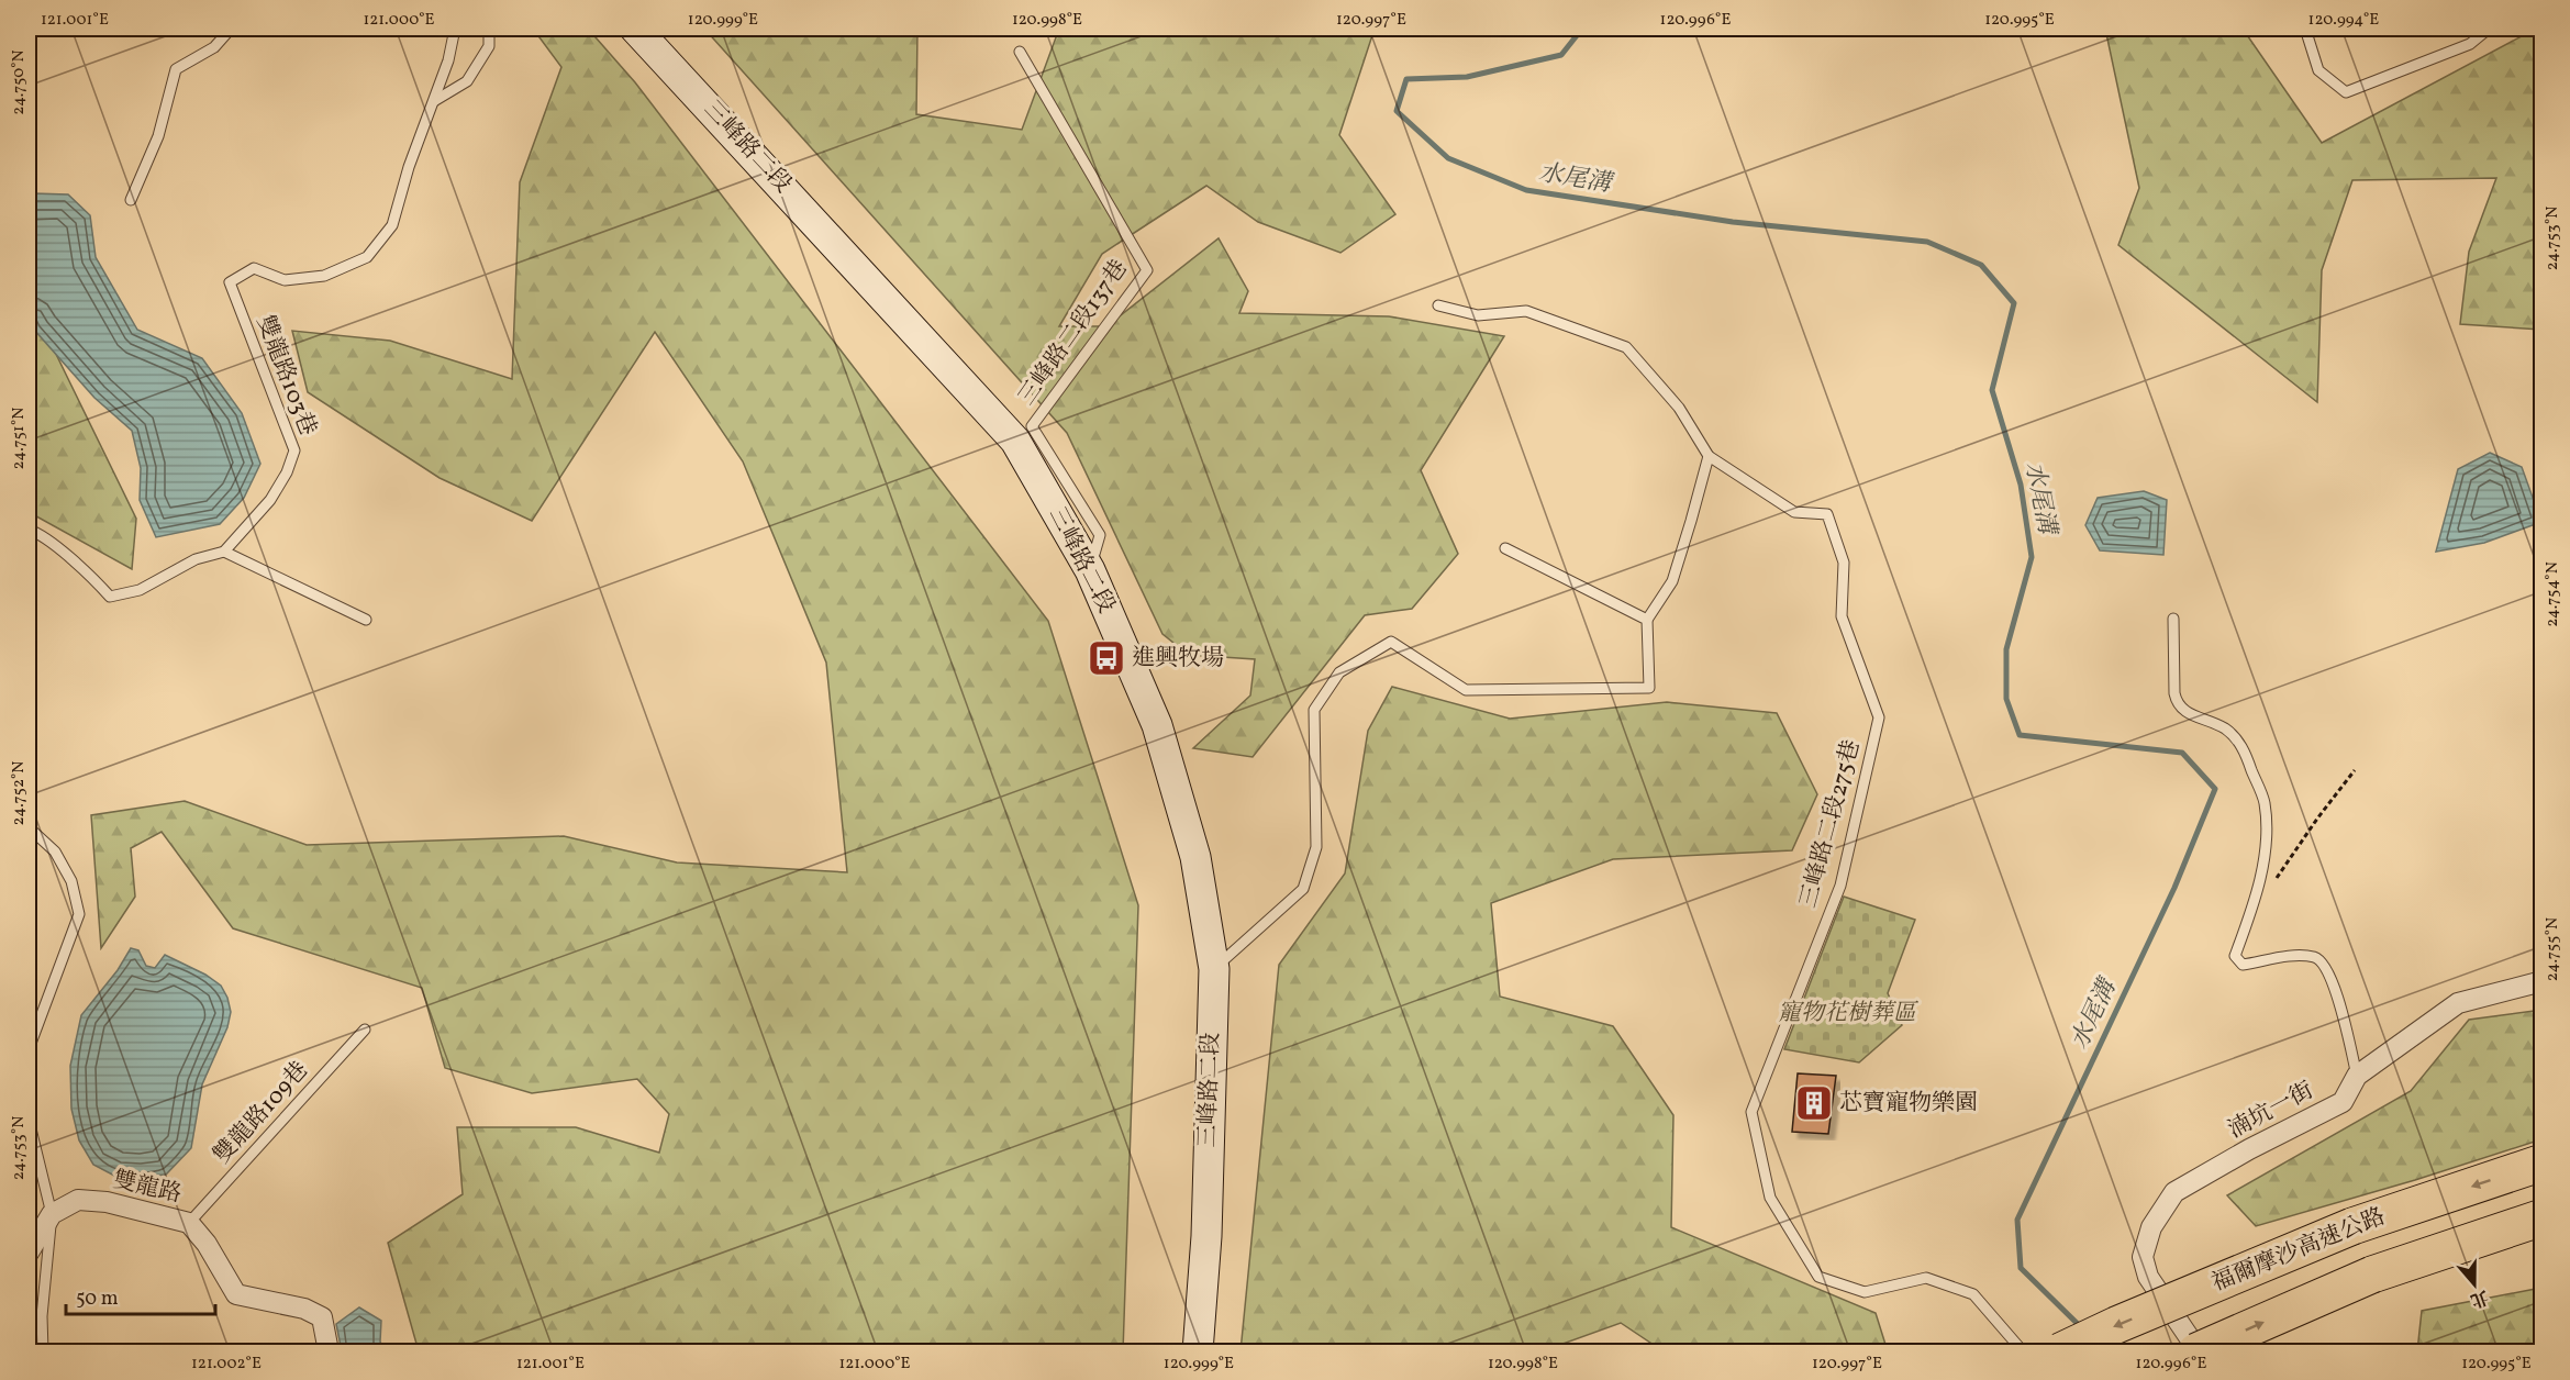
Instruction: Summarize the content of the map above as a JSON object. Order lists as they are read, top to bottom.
{
  "streets": {
    "highway": ["福爾摩沙高速公路"],
    "street": ["三峰路二段", "湳坑一街", "雙龍路"],
    "lane": [
      "三峰路二段137巷",
      "雙龍路103巷",
      "三峰路二段275巷",
      "雙龍路109巷"
    ]
  },
  "crossings": [
    ["三峰路二段", "三峰路二段137巷"],
    ["雙龍路109巷", "雙龍路"]
  ],
  "water": ["水尾溝"],
  "parks": ["寵物花樹葬區"],
  "places": {
    "bus stop": ["進興牧場"],
    "building": ["芯寶寵物樂園"]
  },
  "scale_bar": "50 m",
  "north": "bottom",
  "coordinates": [
    "121.001°E",
    "121.000°E",
    "120.999°E",
    "120.998°E",
    "120.997°E",
    "120.996°E",
    "120.995°E",
    "120.994°E",
    "24.750°N",
    "24.753°N",
    "24.751°N",
    "24.754°N",
    "24.752°N",
    "24.755°N",
    "121.002°E"
  ]
}
